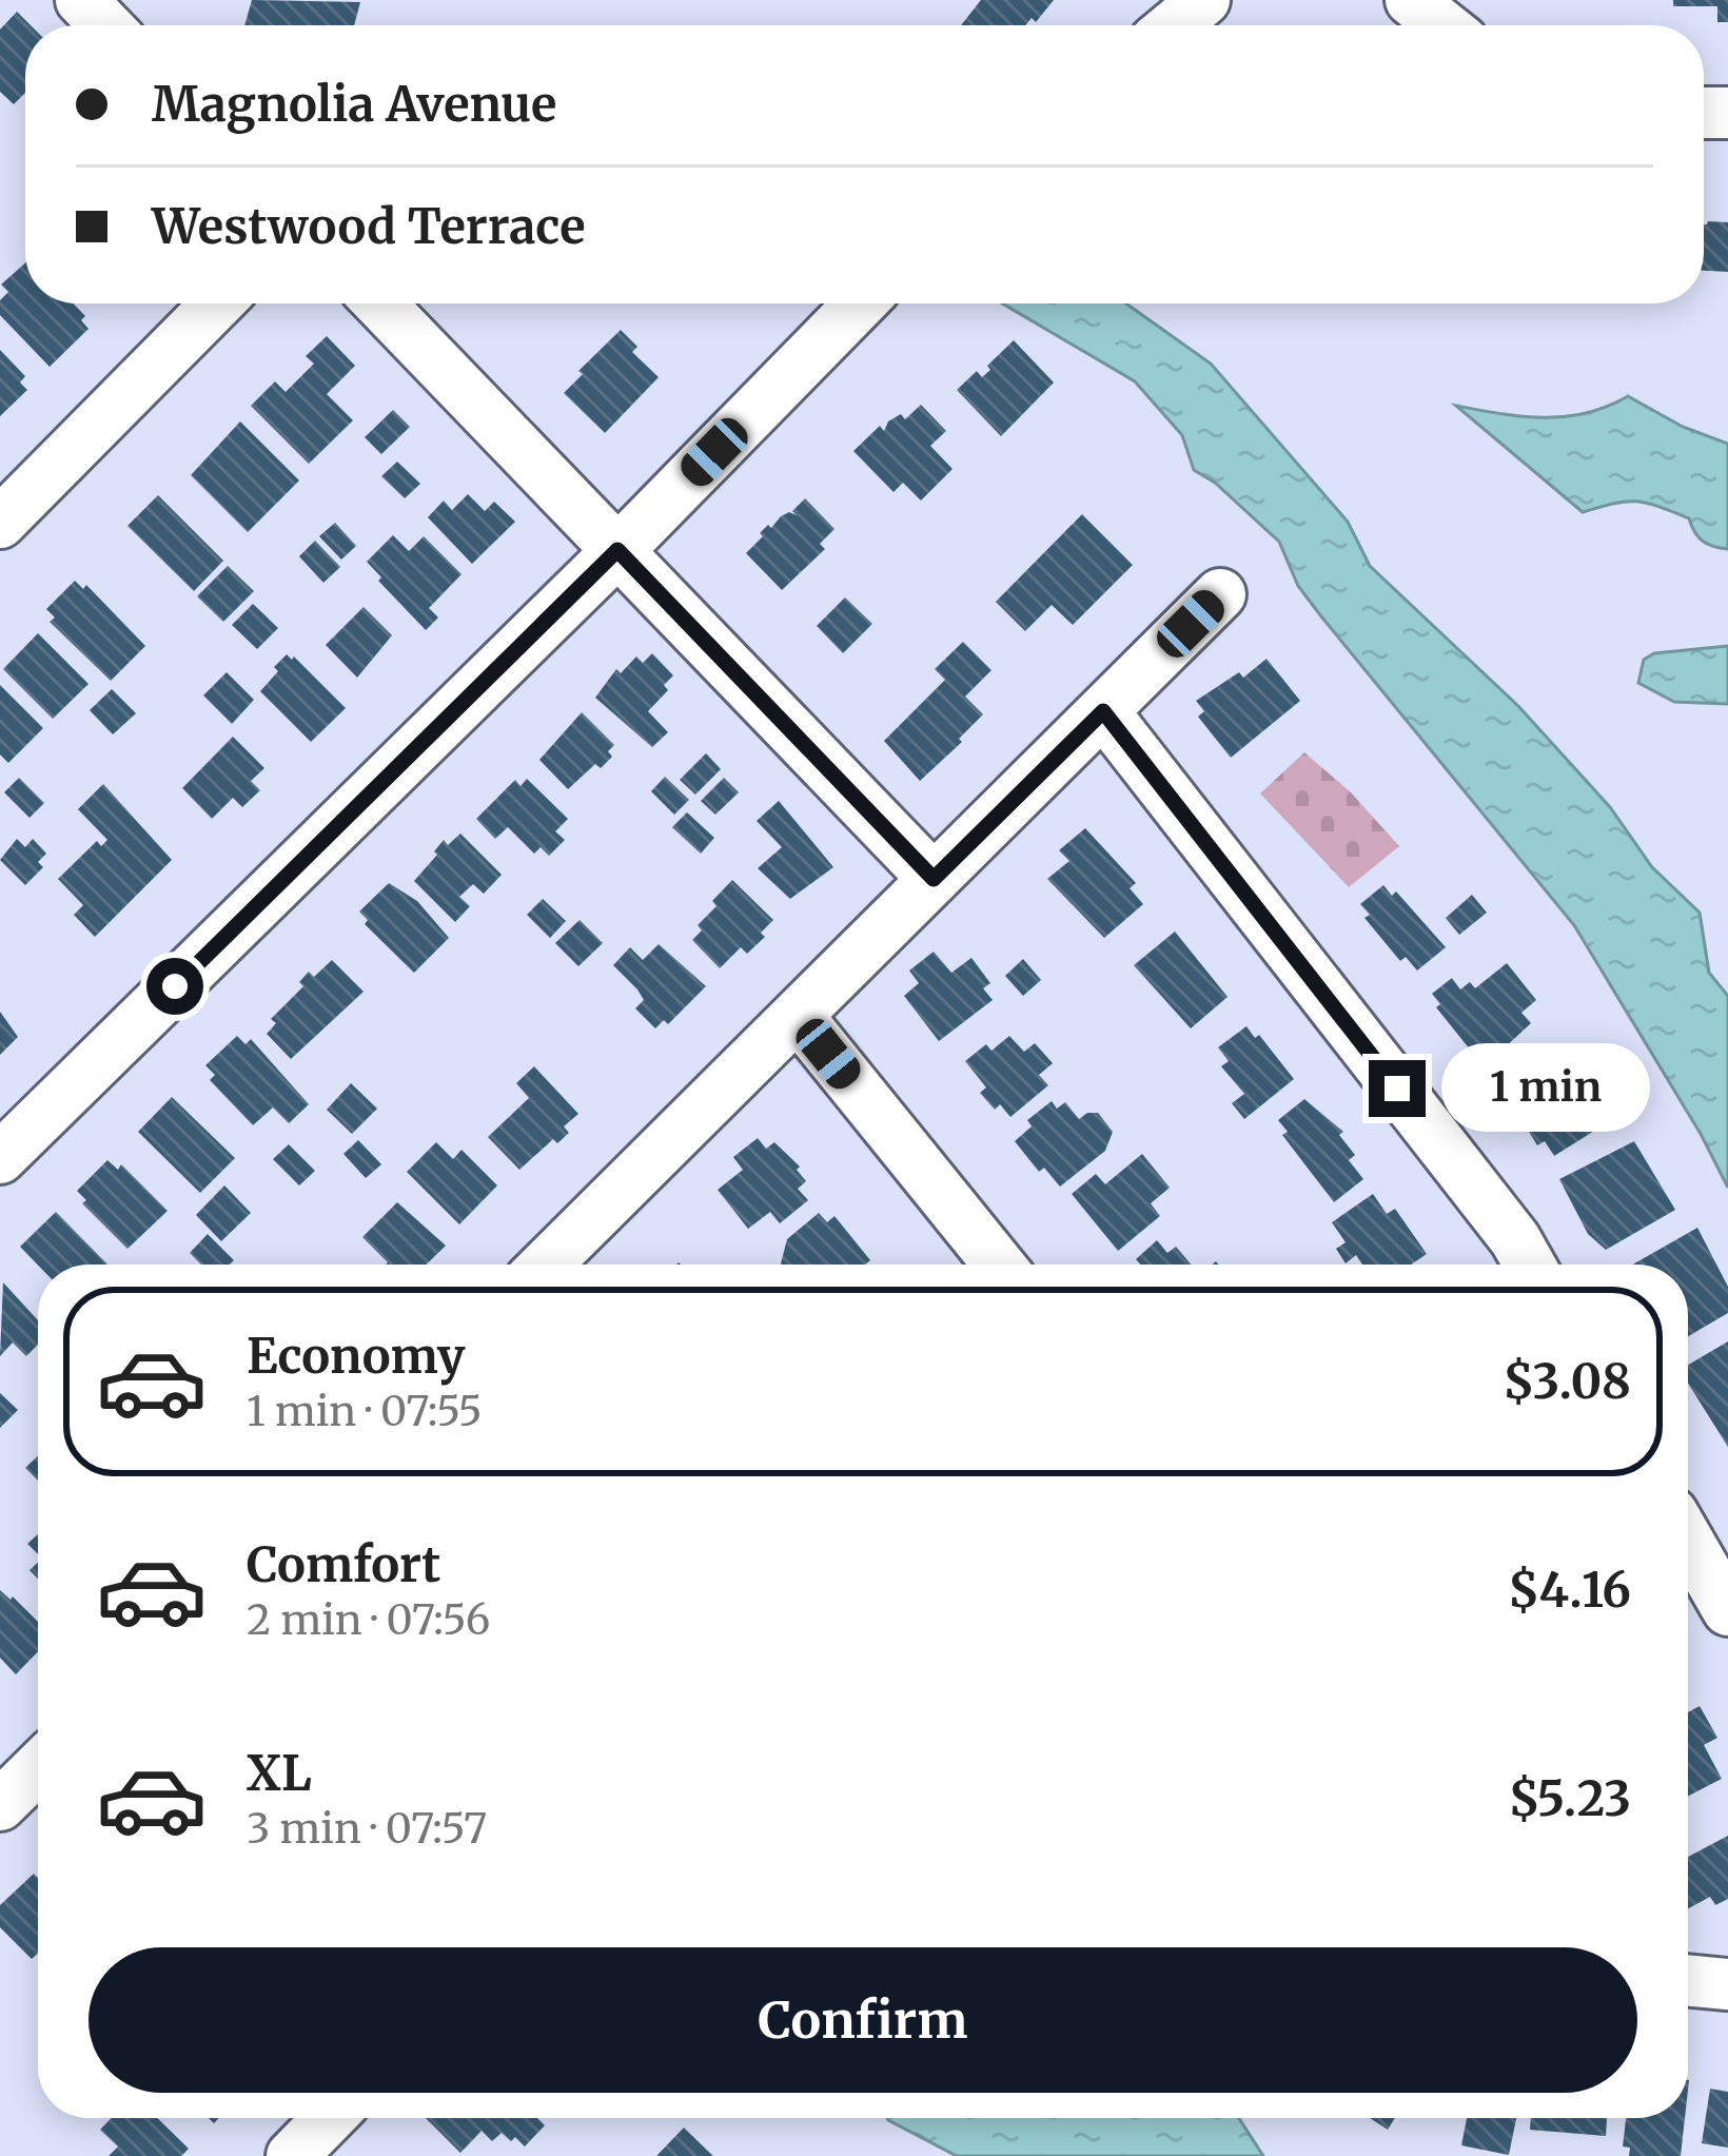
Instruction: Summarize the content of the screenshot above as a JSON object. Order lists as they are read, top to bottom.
{
  "page": {
    "banner": ["Magnolia Avenue", "Westwood Terrace"],
    "bubble": "1 min",
    "list": [
      {
        "name": "Economy",
        "note": "1 min · 07:55",
        "value": "$3.08"
      },
      {
        "name": "Comfort",
        "note": "2 min · 07:56",
        "value": "$4.16"
      },
      {
        "name": "XL",
        "note": "3 min · 07:57",
        "value": "$5.23"
      }
    ],
    "buttons": "Confirm"
  }
}
